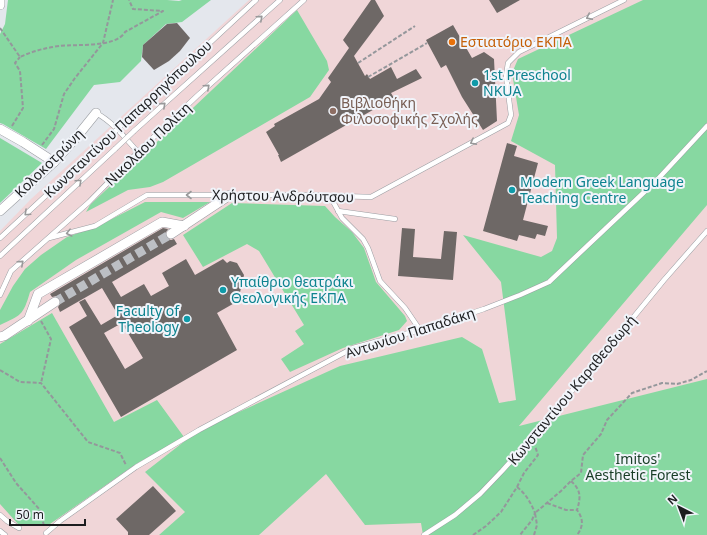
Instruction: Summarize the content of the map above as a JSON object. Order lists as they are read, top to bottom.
{
  "streets": {
    "street": ["Κολοκοτρώνη"],
    "lane": [
      "Κωνσταντίνου Παπαρρηγόπουλου",
      "Νικολάου Πολίτη",
      "Χρήστου Ανδρόυτσου",
      "Αντωνίου Παπαδάκη",
      "Κωνσταντίνου Καραθεοδωρή"
    ]
  },
  "crossings": [
    ["Νικολάου Πολίτη", "Χρήστου Ανδρόυτσου"]
  ],
  "one_way": ["Νικολάου Πολίτη", "Χρήστου Ανδρόυτσου"],
  "parks": ["Imitos' Aesthetic Forest"],
  "places": [
    "Εστιατόριο ΕΚΠΑ",
    "1st Preschool NKUA",
    "Βιβλιοθήκη Φιλοσοφικής Σχολής",
    "Modern Greek Language Teaching Centre",
    "Υπαίθριο θεατράκι Θεολογικής ΕΚΠΑ",
    "Faculty of Theology"
  ],
  "scale_bar": "50 m",
  "north": "top left"
}
